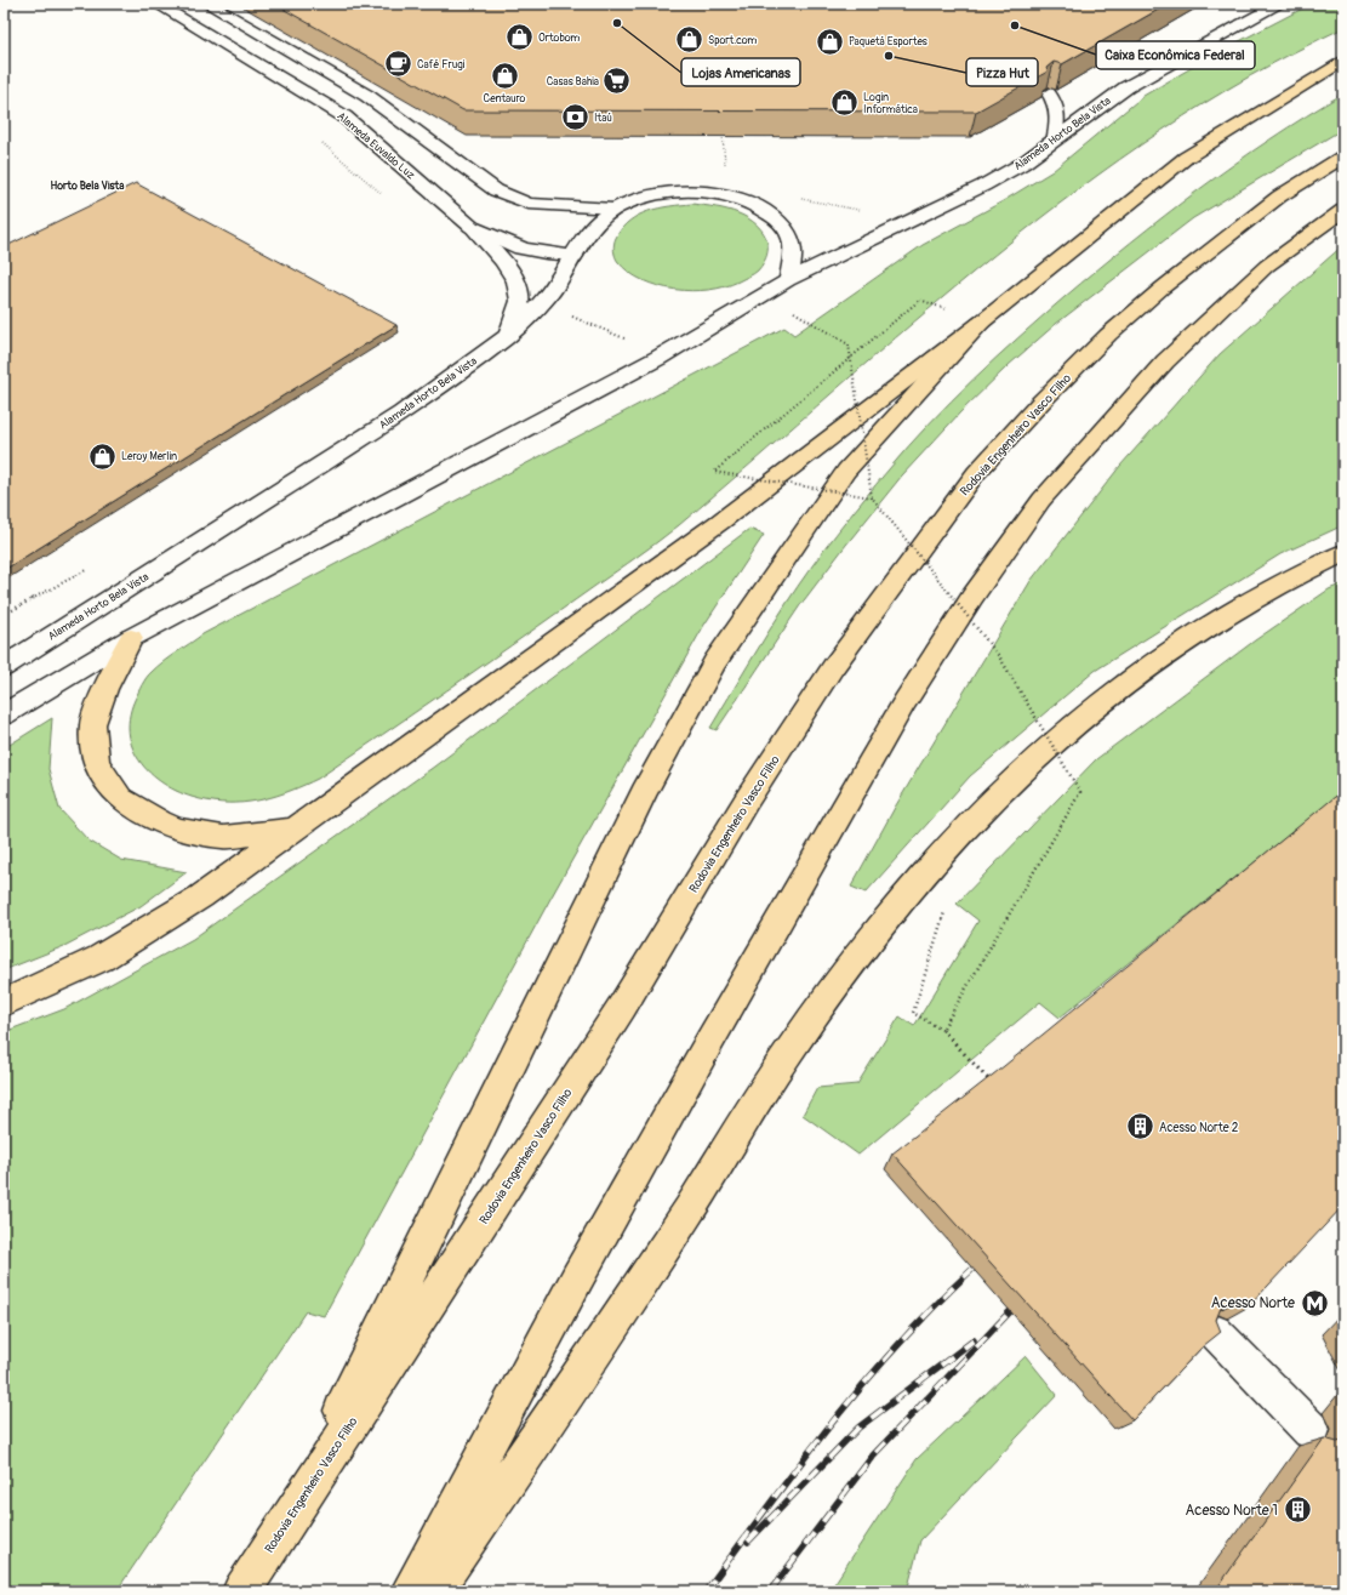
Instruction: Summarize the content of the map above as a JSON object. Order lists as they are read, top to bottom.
{
  "streets": {
    "main road": ["Rodovia Engenheiro Vasco Filho"],
    "street": ["Alameda Horto Bela Vista", "Alameda Euvaldo Luz"]
  },
  "crossings": [
    ["Alameda Horto Bela Vista", "Alameda Euvaldo Luz"]
  ],
  "districts": ["Horto Bela Vista"],
  "places": {
    "other": ["Lojas Americanas", "Caixa Econômica Federal", "Pizza Hut"],
    "shop": [
      "Ortobom",
      "Sport.com",
      "Paquetá Esportes",
      "Centauro",
      "Login Informática",
      "Leroy Merlin"
    ],
    "cafe": ["Café Frugi"],
    "supermarket": ["Casas Bahia"],
    "bank": ["Itaú"],
    "building": ["Acesso Norte 2", "Acesso Norte 1"],
    "metro station": ["Acesso Norte"]
  }
}
